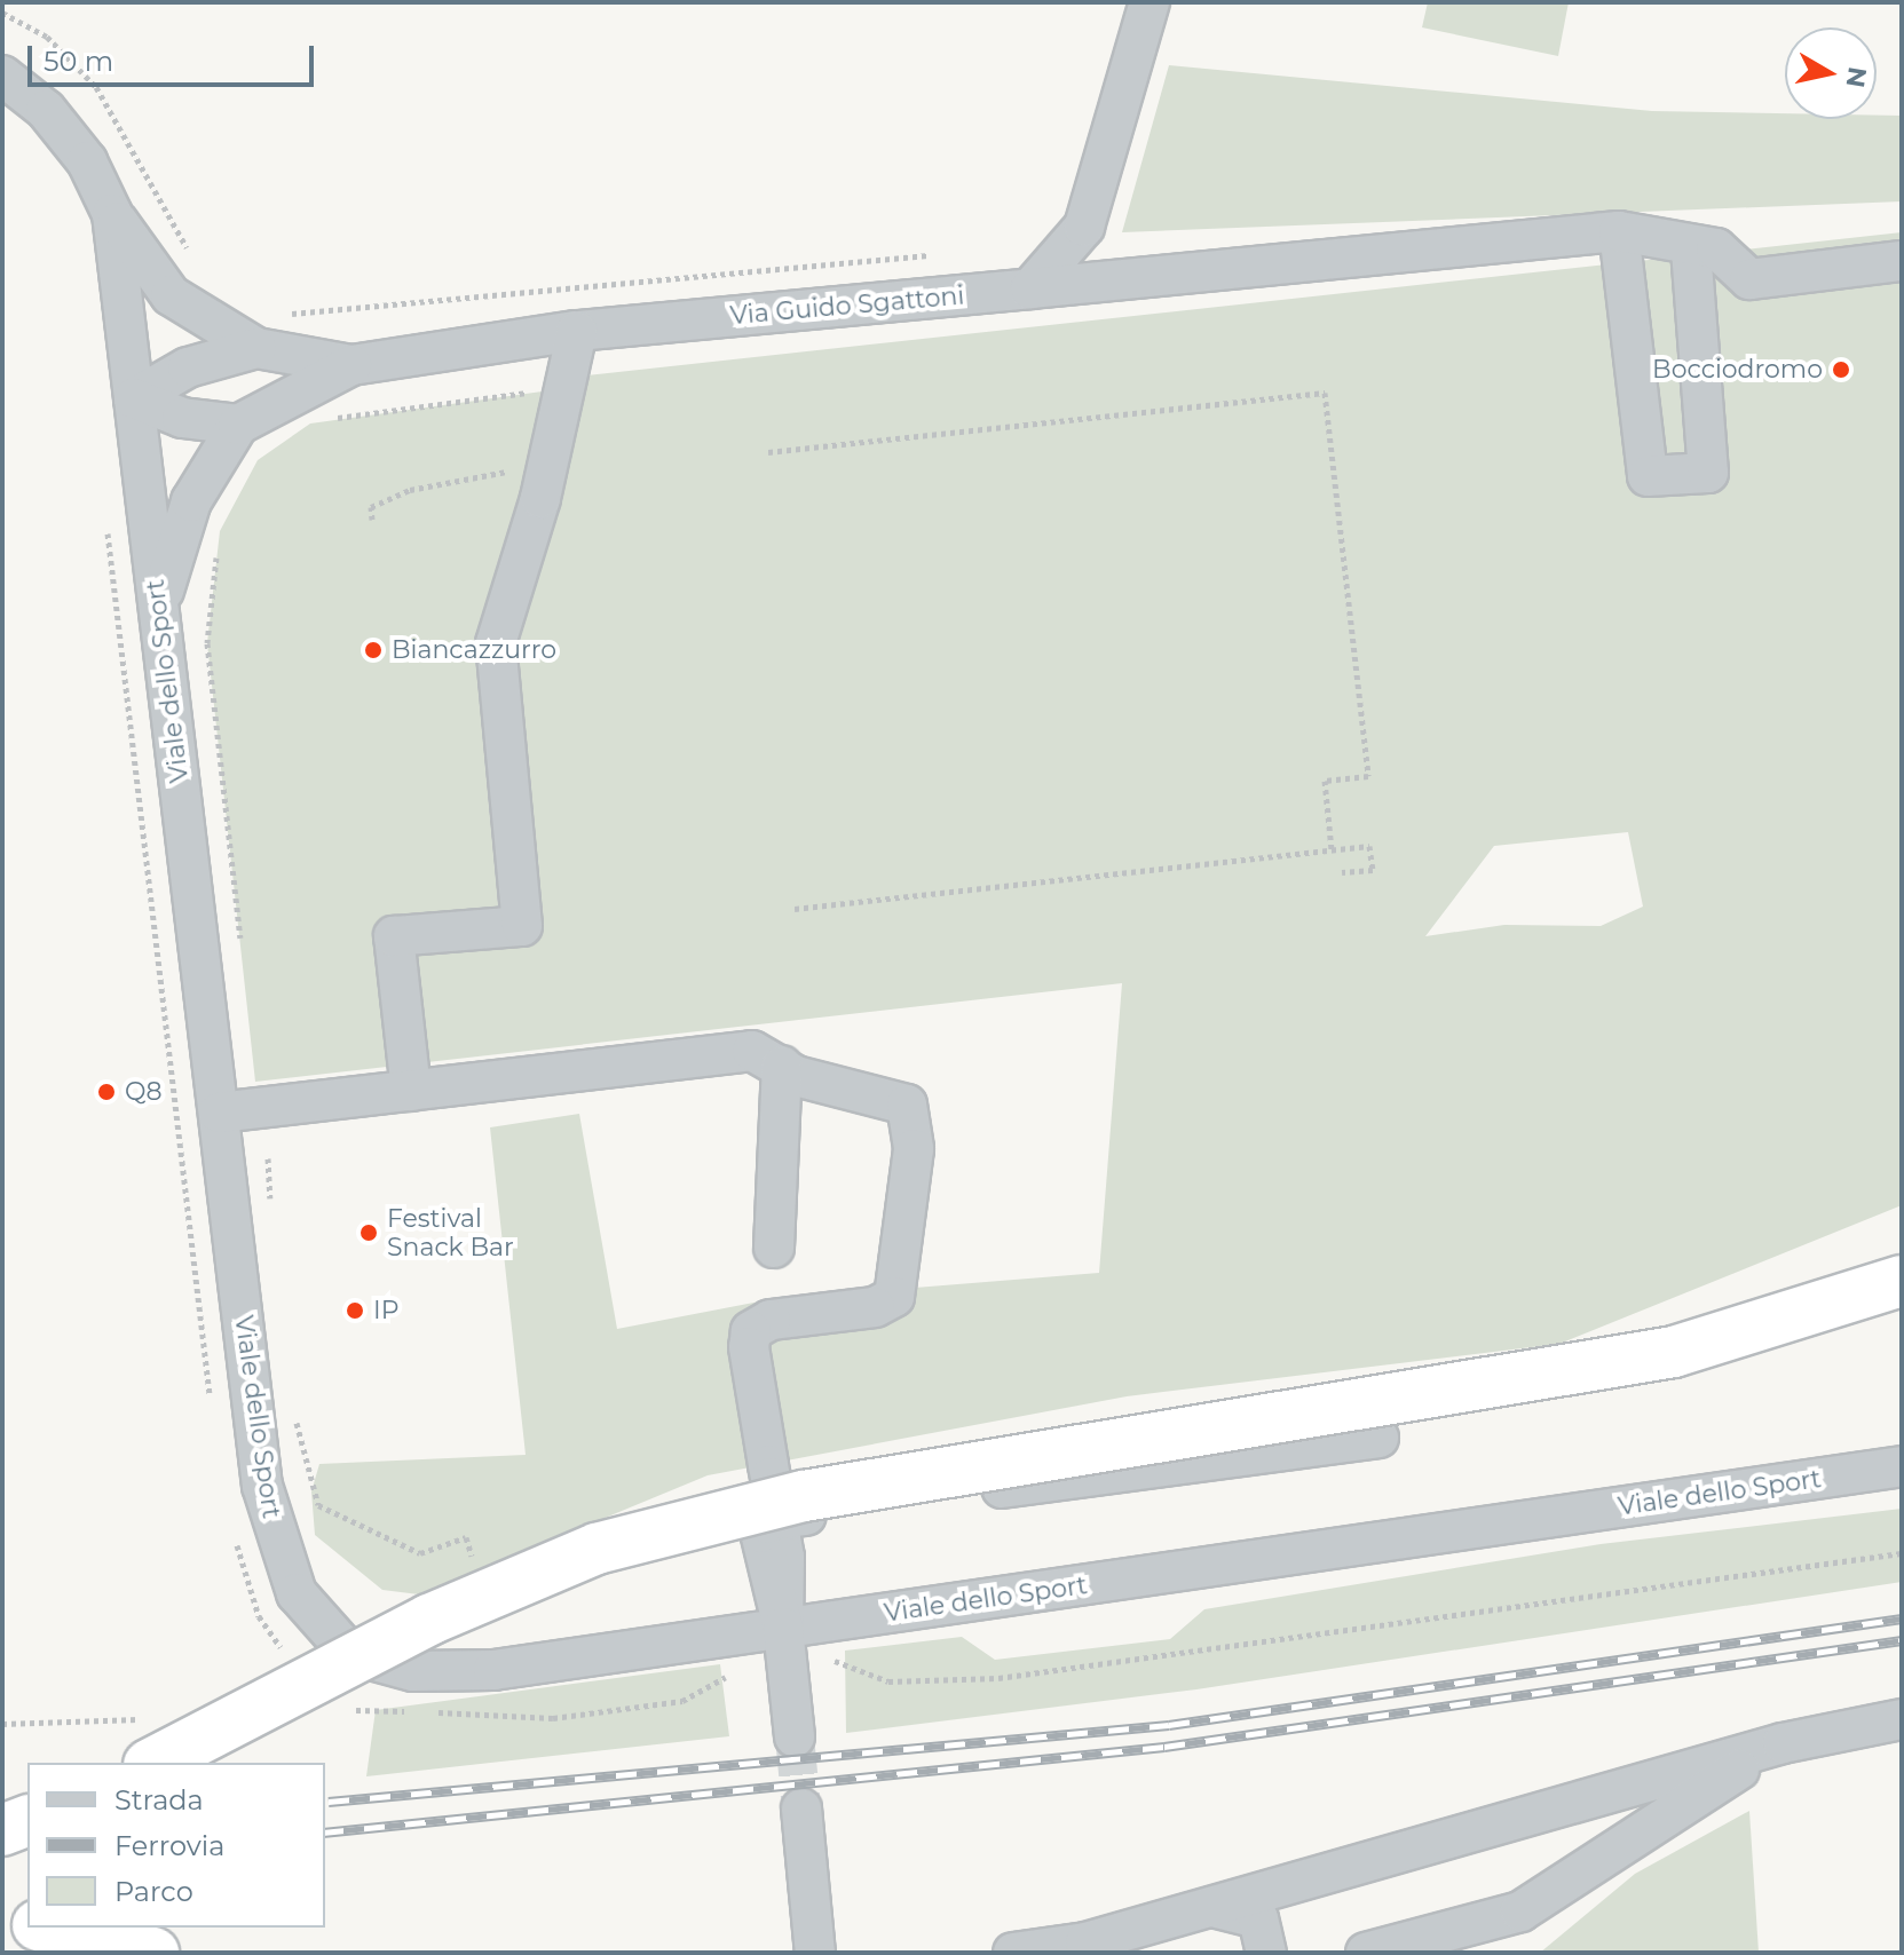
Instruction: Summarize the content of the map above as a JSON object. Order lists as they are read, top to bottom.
{
  "streets": {
    "street": ["Via Guido Sgattoni", "Viale dello Sport"]
  },
  "crossings": [
    ["Via Guido Sgattoni", "Viale dello Sport"]
  ],
  "places": [
    "Bocciodromo",
    "Biancazzurro",
    "Q8",
    "Festival Snack Bar",
    "IP"
  ],
  "legend": ["Strada", "Ferrovia", "Parco"],
  "scale_bar": "50 m",
  "north": "right"
}
